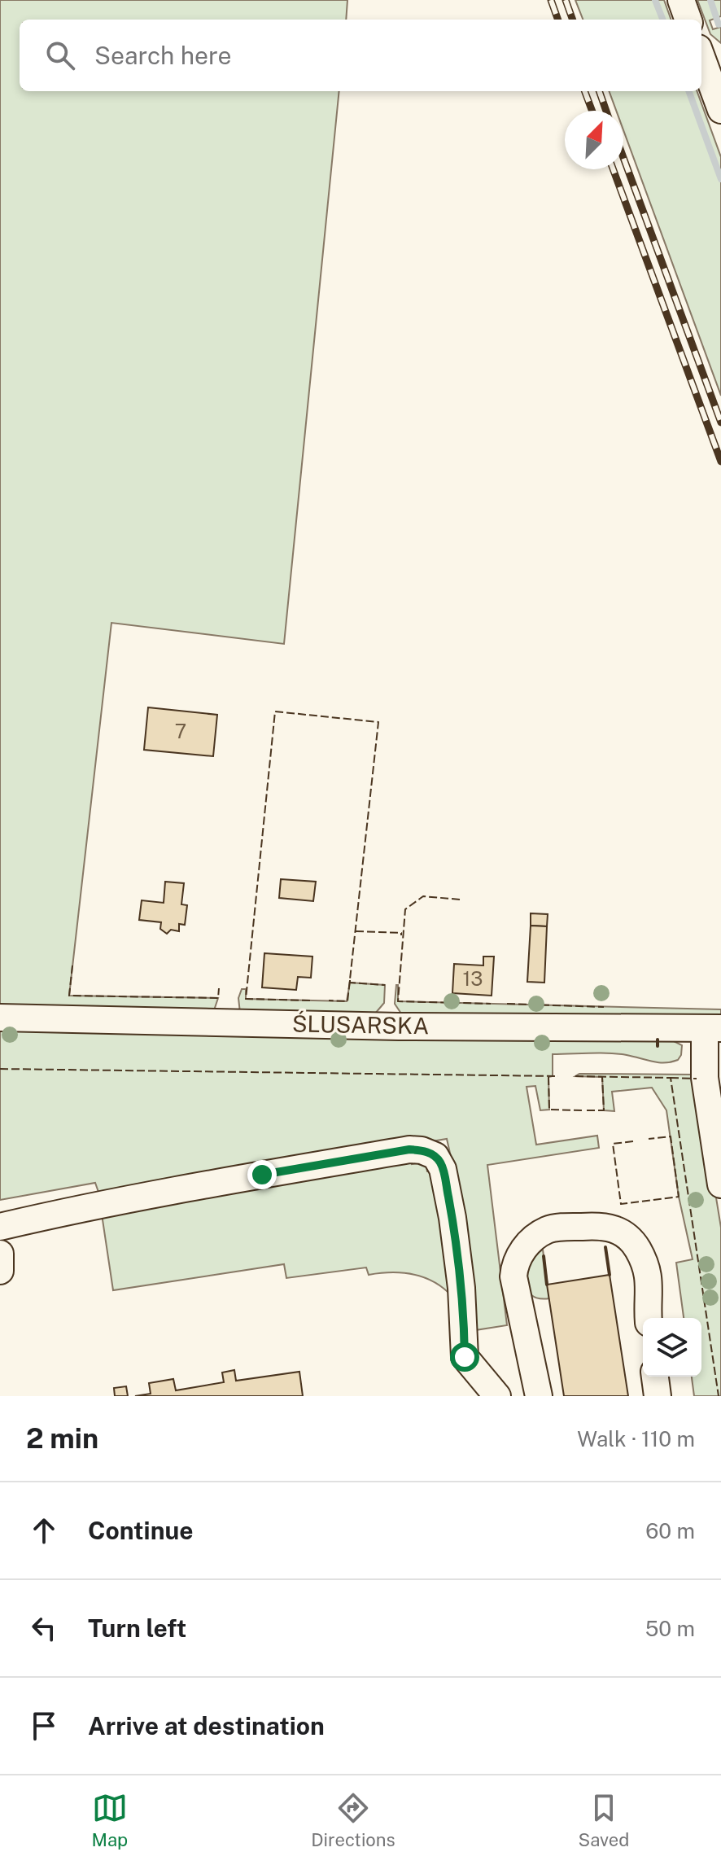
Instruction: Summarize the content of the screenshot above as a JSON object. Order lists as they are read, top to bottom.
{
  "streets": {
    "street": ["ŚLUSARSKA"]
  },
  "house_numbers": ["7", "13"],
  "north": "top right",
  "page": {
    "search": "Search here",
    "heading": ["2 min", "Walk · 110 m"],
    "list": [
      ["Continue", "60 m"],
      ["Turn left", "50 m"],
      "Arrive at destination"
    ],
    "nav": ["Map", "Directions", "Saved"]
  }
}
